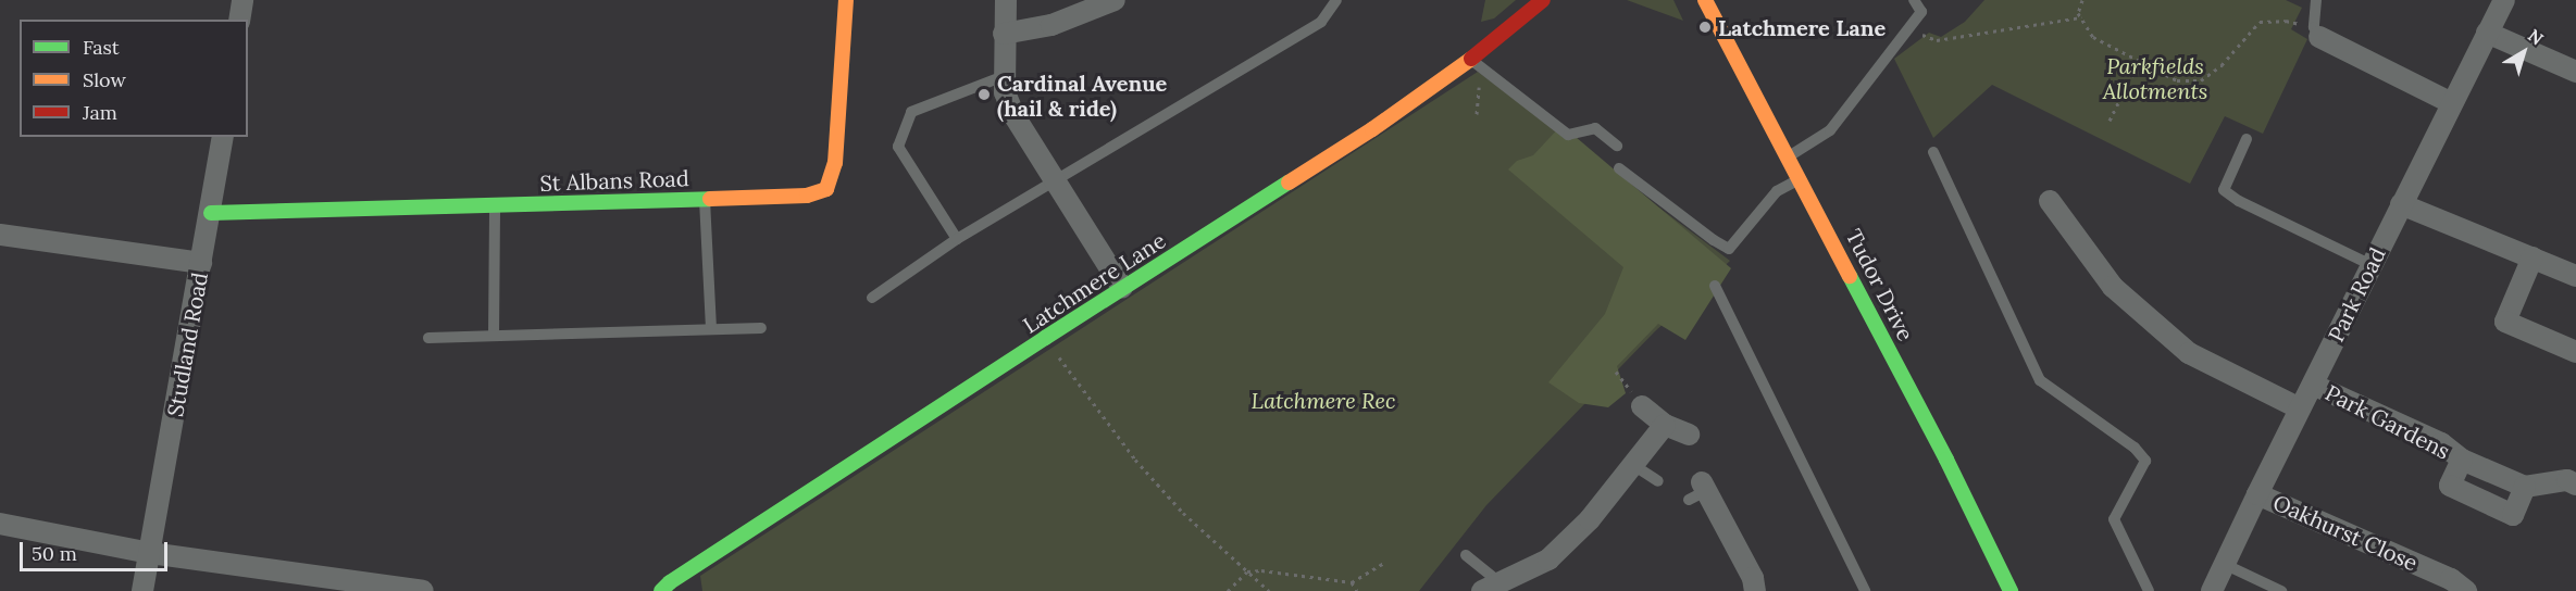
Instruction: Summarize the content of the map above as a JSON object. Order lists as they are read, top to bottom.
{
  "streets": {
    "street": [
      "St Albans Road",
      "Latchmere Lane",
      "Tudor Drive",
      "Park Road",
      "Studland Road",
      "Park Gardens",
      "Oakhurst Close"
    ]
  },
  "crossings": [
    ["St Albans Road", "Studland Road"],
    ["Park Road", "Park Gardens"],
    ["Park Road", "Oakhurst Close"]
  ],
  "parks": ["Parkfields Allotments", "Latchmere Rec"],
  "places": ["Latchmere Lane", "Cardinal Avenue (hail & ride)"],
  "legend": ["Fast", "Slow", "Jam"],
  "scale_bar": "50 m",
  "north": "top right"
}
